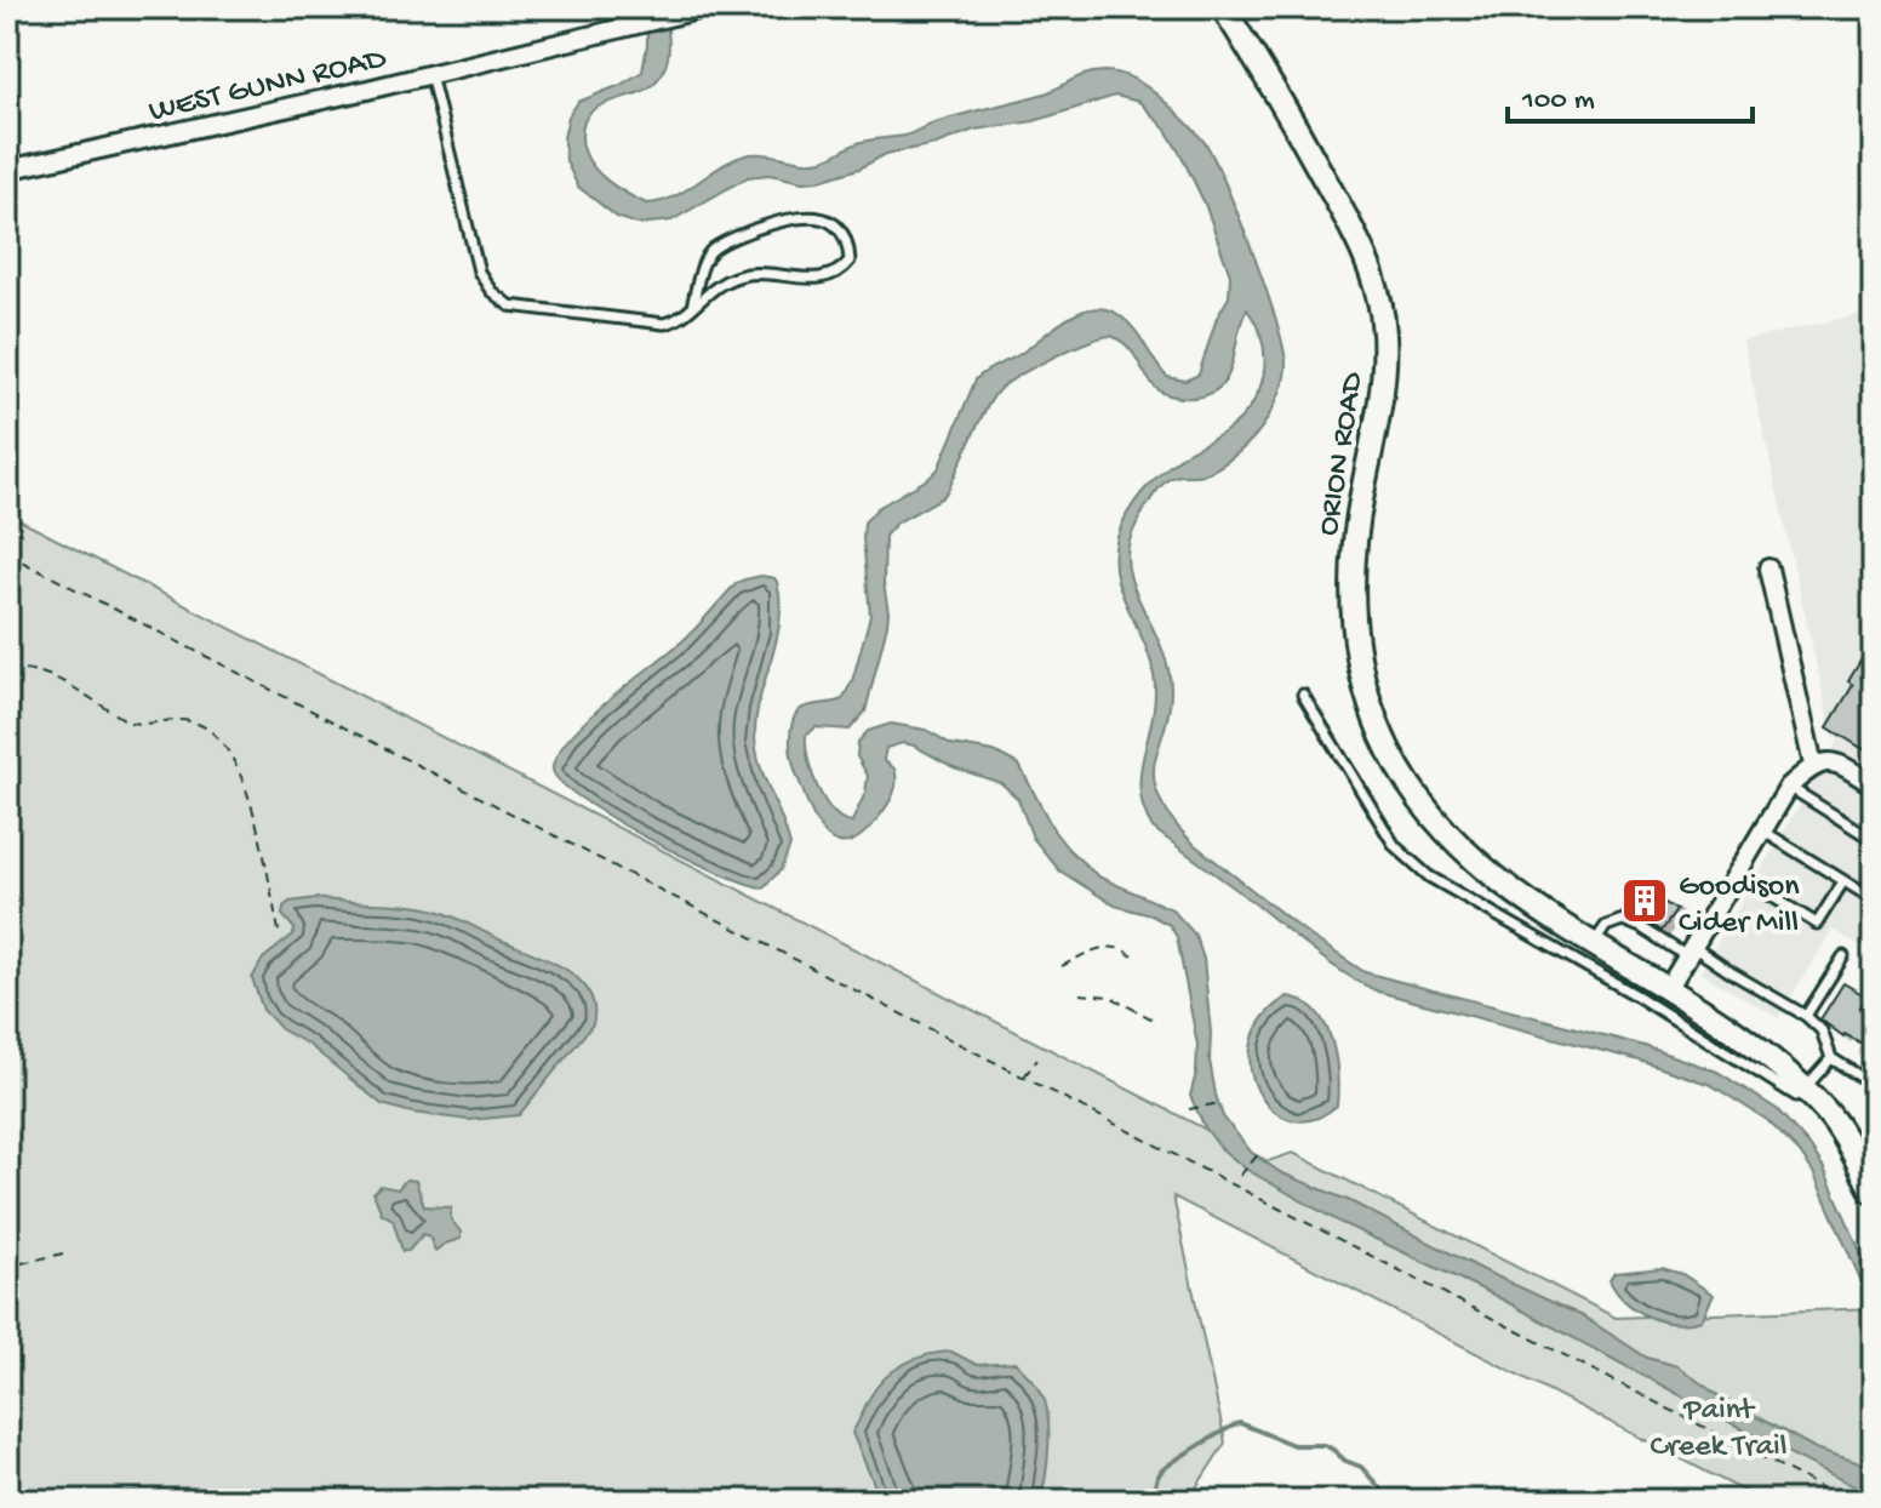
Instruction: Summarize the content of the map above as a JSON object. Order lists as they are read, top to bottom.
{
  "streets": {
    "street": ["WEST GUNN ROAD", "ORION ROAD"]
  },
  "parks": ["Paint Creek Trail"],
  "places": {
    "building": ["Goodison Cider Mill"]
  },
  "scale_bar": "100 m"
}
